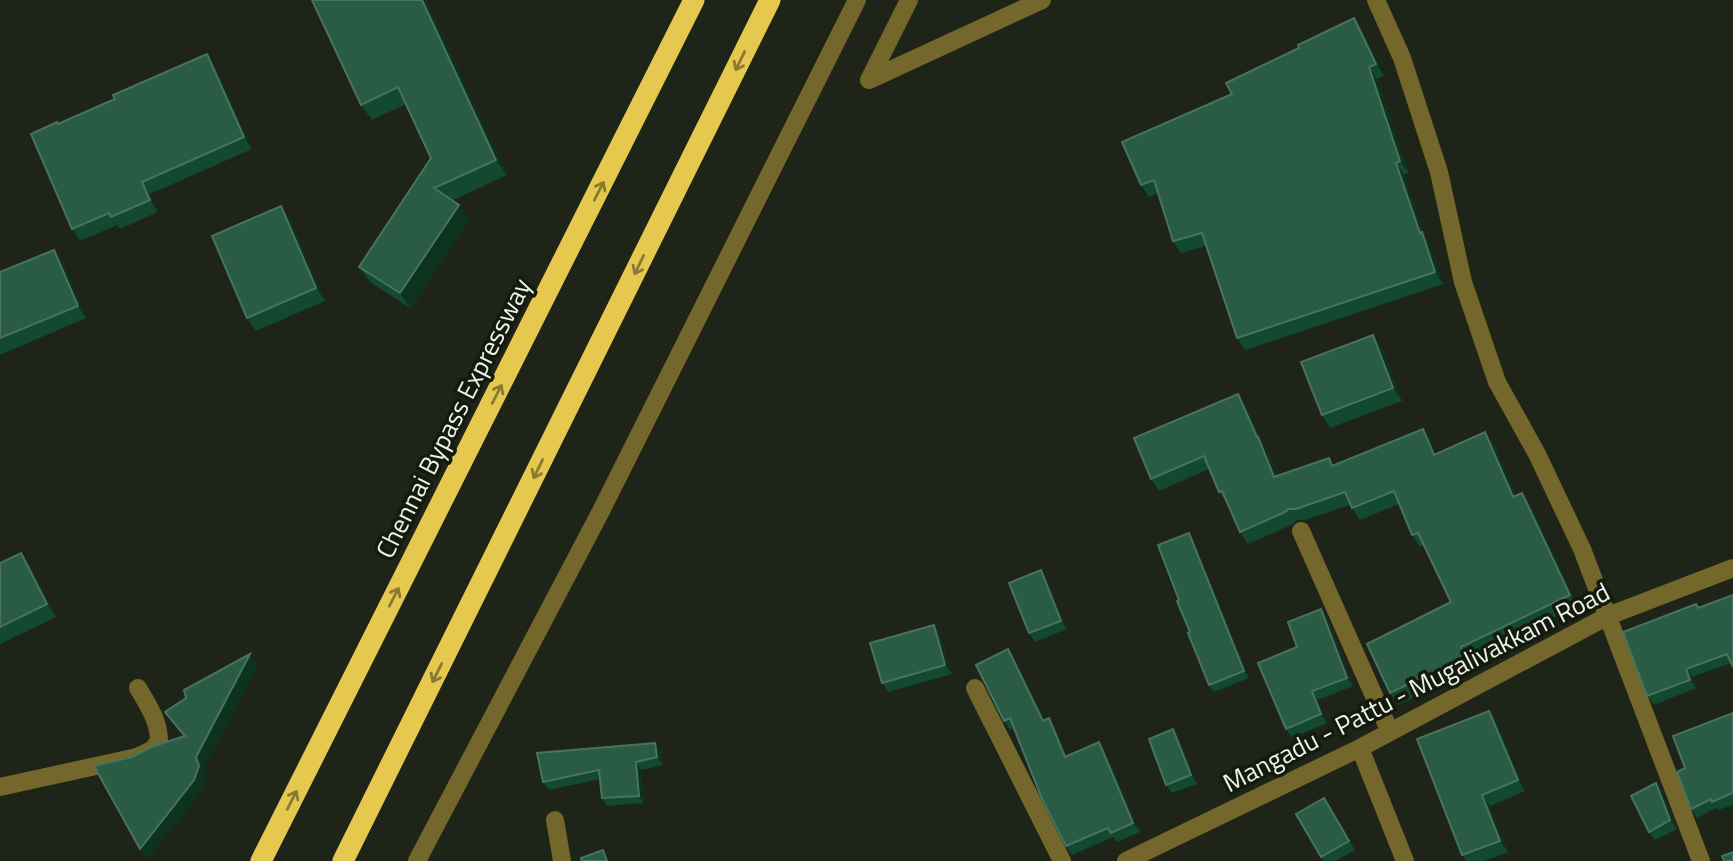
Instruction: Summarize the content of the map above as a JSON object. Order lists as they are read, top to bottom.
{
  "streets": {
    "highway": ["Chennai Bypass Expressway"],
    "street": ["Mangadu - Pattu - Mugalivakkam Road"]
  }
}
